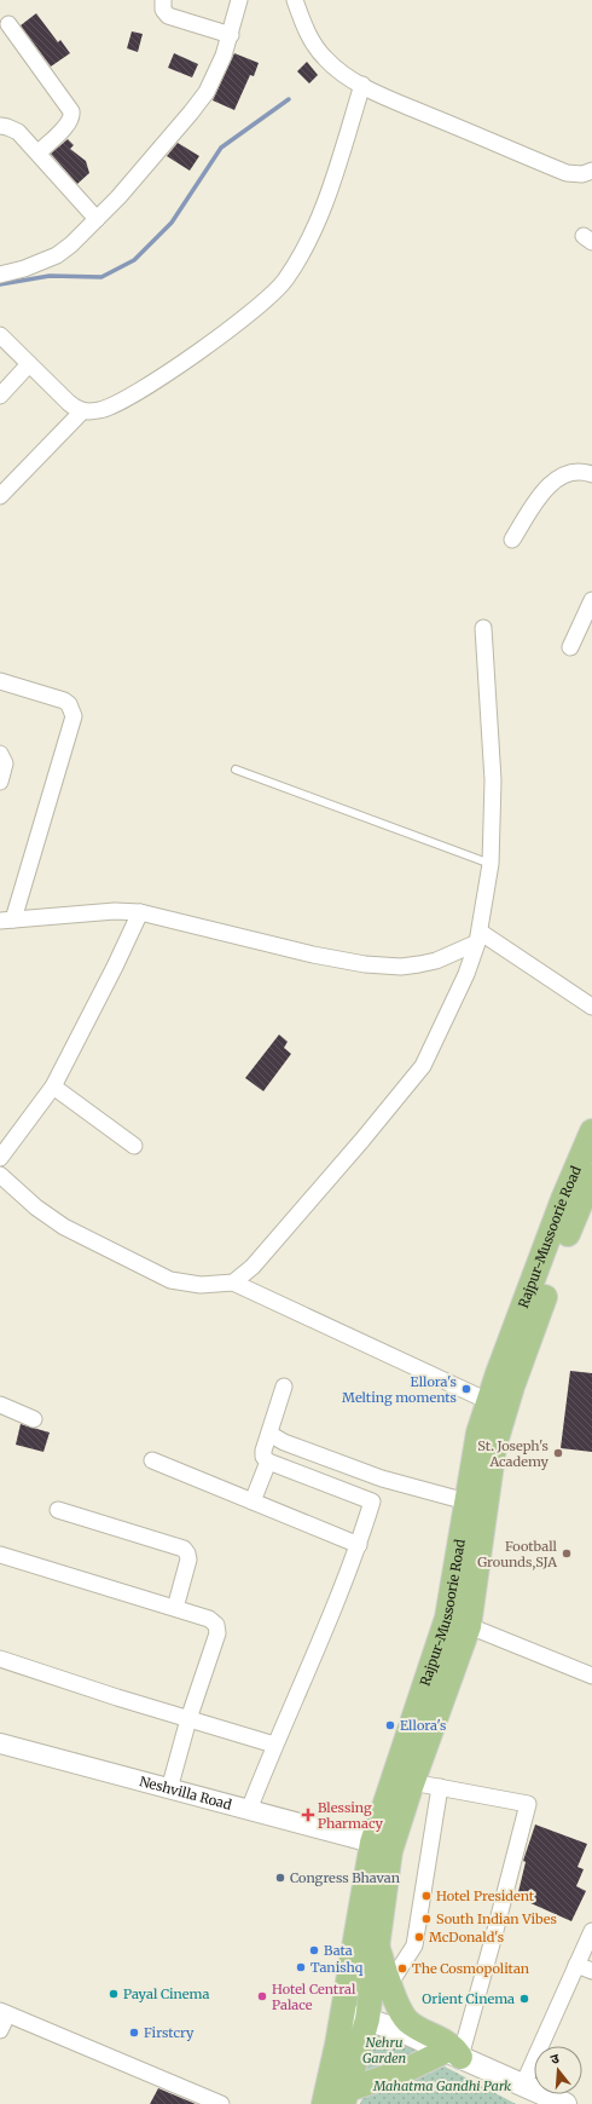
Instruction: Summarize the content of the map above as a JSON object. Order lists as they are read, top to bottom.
{
  "streets": {
    "main road": ["Rajpur-Mussoorie Road"],
    "street": ["Neshvilla Road"]
  },
  "crossings": [
    ["Rajpur-Mussoorie Road", "Neshvilla Road"]
  ],
  "parks": ["Nehru Garden", "Mahatma Gandhi Park"],
  "places": {
    "other": [
      "Ellora's Melting moments",
      "St. Joseph's Academy",
      "Football Grounds,SJA",
      "Ellora's",
      "Congress Bhavan",
      "Hotel President",
      "South Indian Vibes",
      "McDonald's",
      "Bata",
      "Tanishq",
      "The Cosmopolitan",
      "Payal Cinema",
      "Hotel Central Palace",
      "Orient Cinema",
      "Firstcry"
    ],
    "health": ["Blessing Pharmacy"]
  },
  "north": "top"
}
